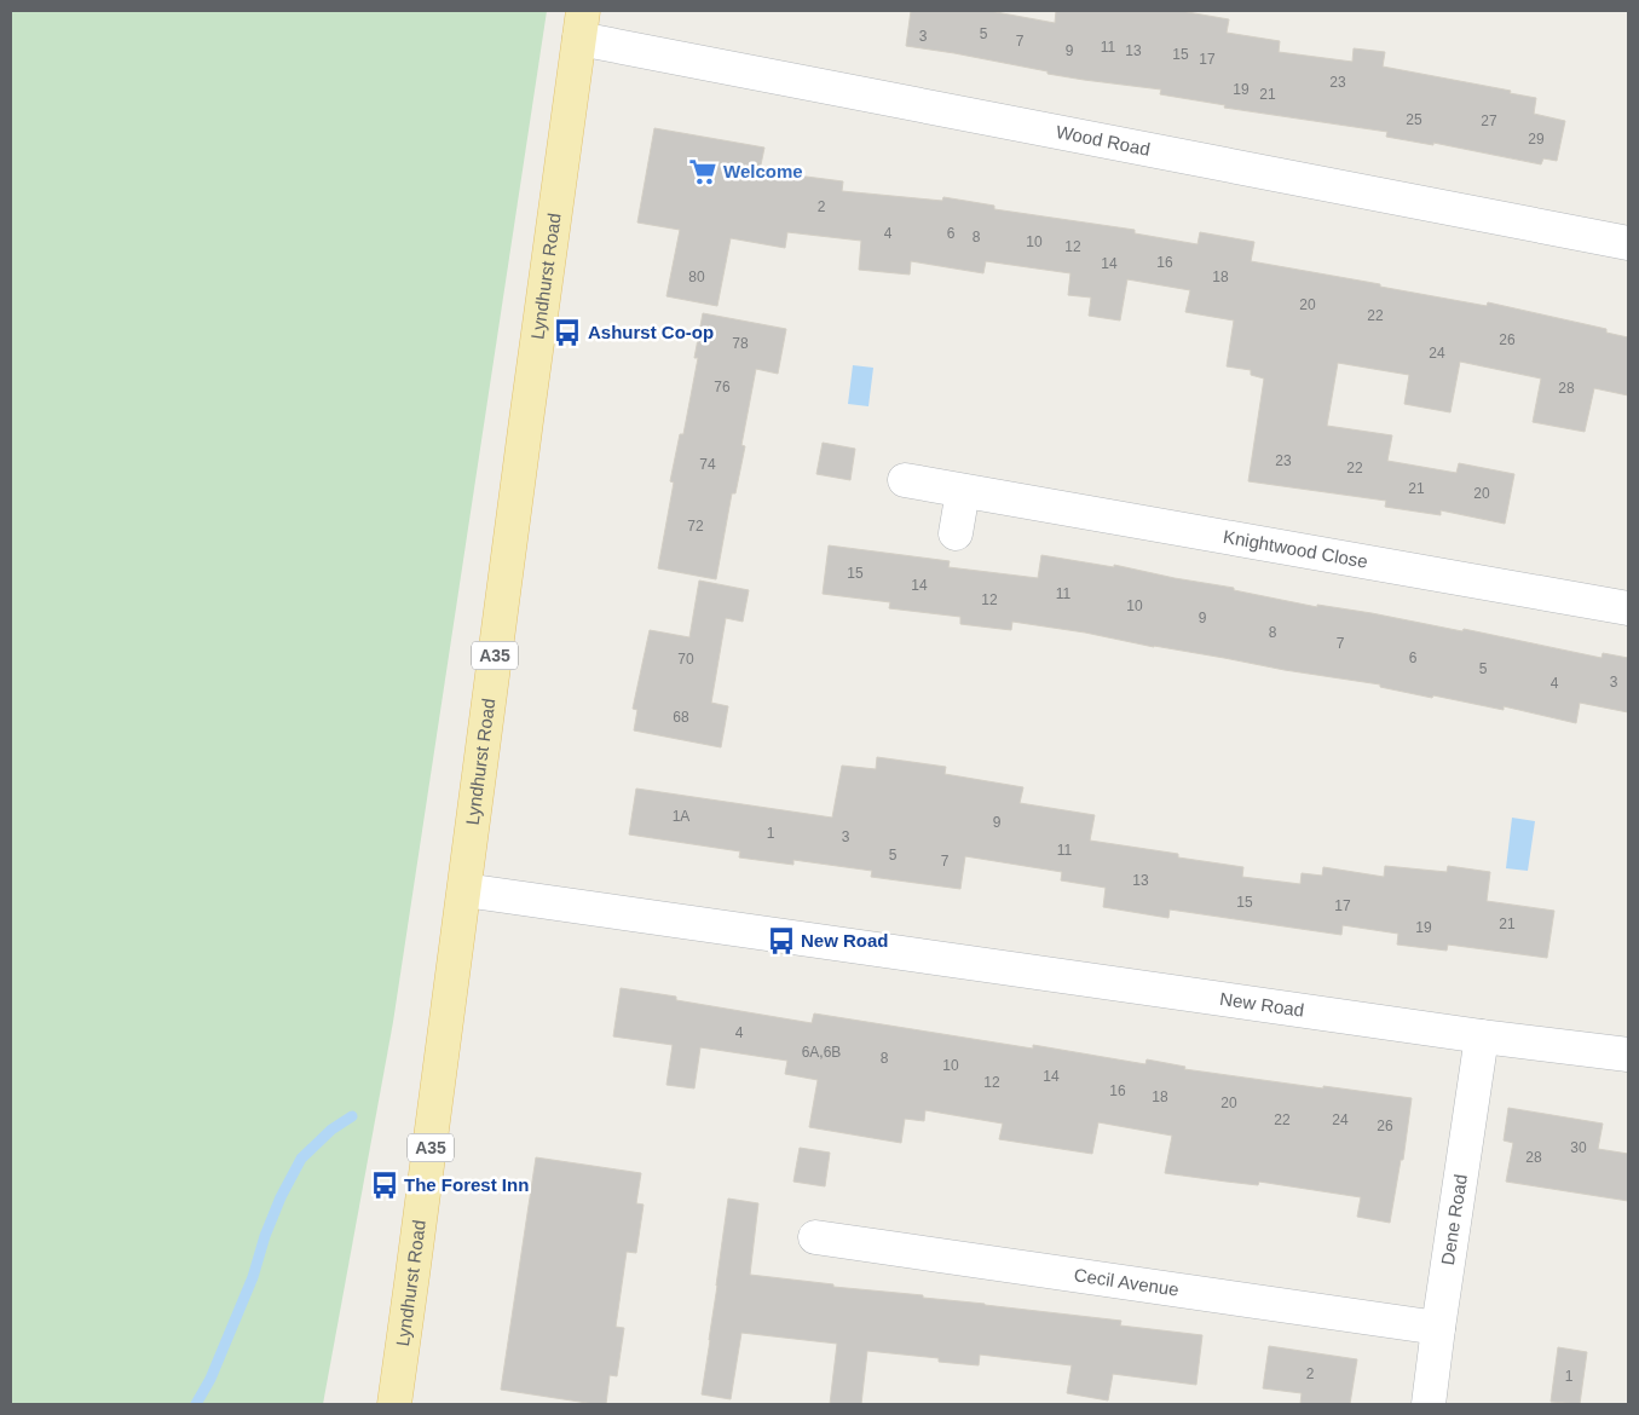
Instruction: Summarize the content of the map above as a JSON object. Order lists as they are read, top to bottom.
{
  "streets": {
    "main road": ["Lyndhurst Road", "A35"],
    "street": [
      "Wood Road",
      "Knightwood Close",
      "New Road",
      "Dene Road",
      "Cecil Avenue"
    ]
  },
  "crossings": [
    ["Wood Road", "Lyndhurst Road"],
    ["Lyndhurst Road", "New Road"],
    ["New Road", "Dene Road"],
    ["Dene Road", "Cecil Avenue"]
  ],
  "places": {
    "supermarket": ["Welcome"],
    "bus stop": ["Ashurst Co-op", "New Road", "The Forest Inn"]
  },
  "house_numbers": [
    "5",
    "3",
    "7",
    "11",
    "9",
    "13",
    "15",
    "17",
    "23",
    "19",
    "21",
    "25",
    "27",
    "29",
    "2",
    "4",
    "6",
    "8",
    "10",
    "12",
    "16",
    "14",
    "80",
    "18",
    "20",
    "22",
    "26",
    "78",
    "24",
    "76",
    "28",
    "23",
    "74",
    "22",
    "21",
    "20",
    "72",
    "15",
    "14",
    "11",
    "12",
    "10",
    "9",
    "8",
    "7",
    "6",
    "70",
    "5",
    "3",
    "4",
    "68",
    "1A",
    "9",
    "1",
    "3",
    "11",
    "5",
    "7",
    "13",
    "15",
    "17",
    "21",
    "19",
    "4",
    "6A,6B",
    "8",
    "10",
    "14",
    "12",
    "16",
    "18",
    "20",
    "22",
    "24",
    "26",
    "30",
    "28",
    "2",
    "1"
  ]
}
